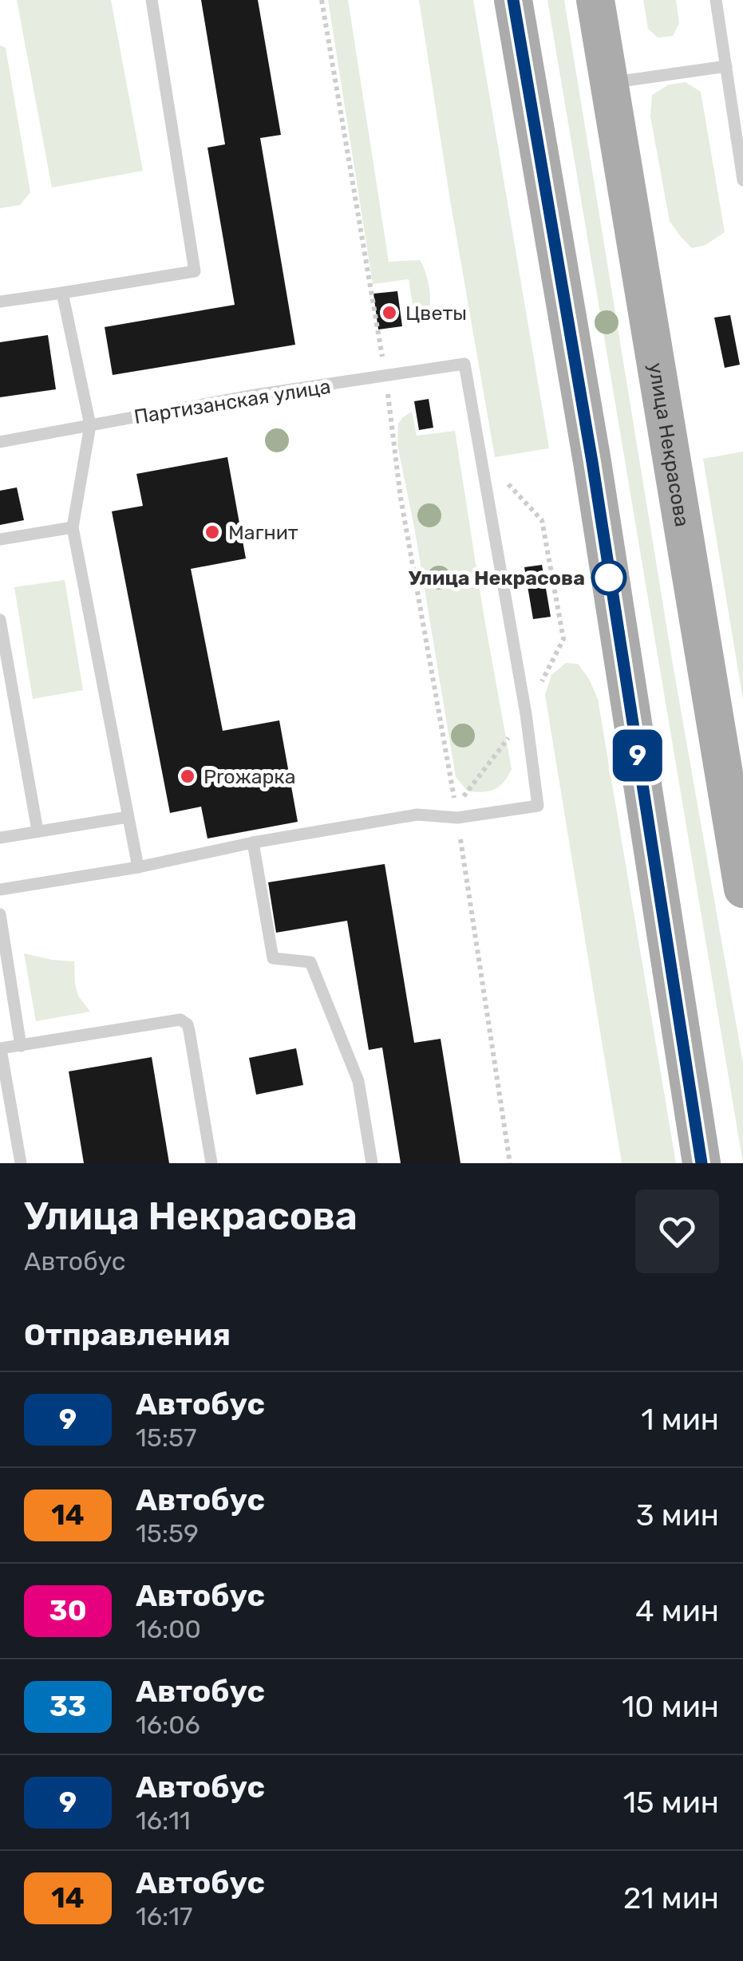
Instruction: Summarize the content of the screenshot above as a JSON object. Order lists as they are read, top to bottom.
{
  "streets": {
    "main road": ["улица Некрасова"],
    "lane": ["Партизанская улица"]
  },
  "places": [
    "Цветы",
    "Магнит",
    "Улица Некрасова",
    "Proжарка"
  ],
  "lines": ["bus line 9"],
  "page": {
    "on_map": "9",
    "heading": [
      ["Улица Некрасова", "Автобус"],
      "Отправления"
    ],
    "list": [
      {
        "mark": "9",
        "name": "Автобус",
        "note": "15:57",
        "value": "1 мин"
      },
      {
        "mark": "14",
        "name": "Автобус",
        "note": "15:59",
        "value": "3 мин"
      },
      {
        "mark": "30",
        "name": "Автобус",
        "note": "16:00",
        "value": "4 мин"
      },
      {
        "mark": "33",
        "name": "Автобус",
        "note": "16:06",
        "value": "10 мин"
      },
      {
        "mark": "9",
        "name": "Автобус",
        "note": "16:11",
        "value": "15 мин"
      },
      {
        "mark": "14",
        "name": "Автобус",
        "note": "16:17",
        "value": "21 мин"
      }
    ]
  }
}
